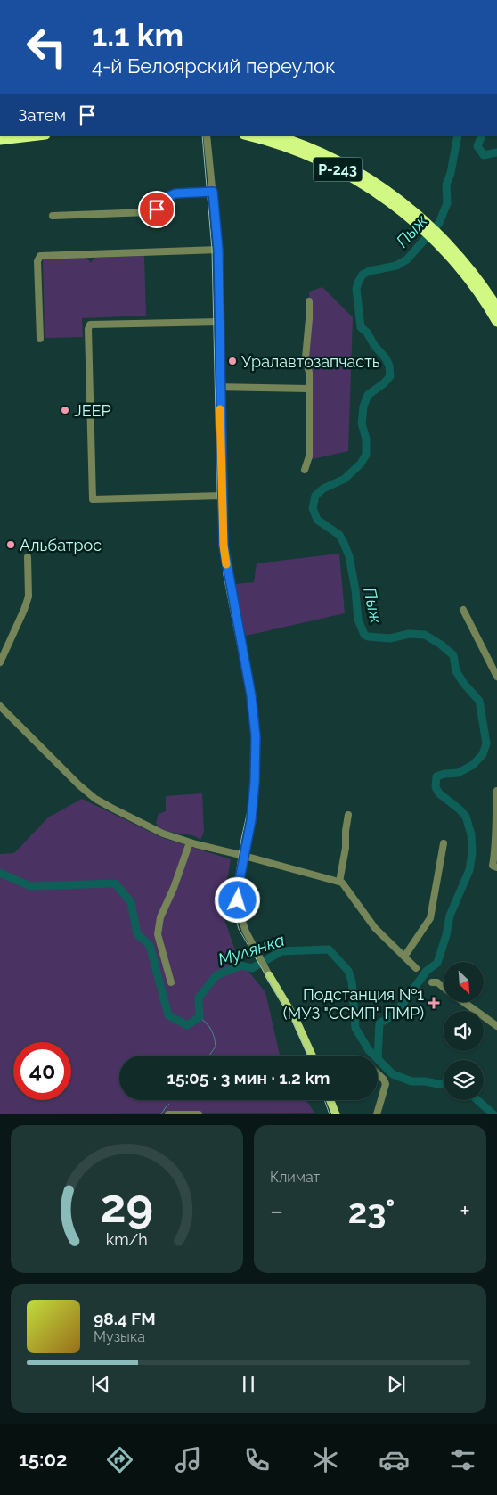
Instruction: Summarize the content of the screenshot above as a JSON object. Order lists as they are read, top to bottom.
{
  "streets": {
    "highway": ["Р-243"]
  },
  "water": ["Пыж", "Мулянка"],
  "places": {
    "other": ["Уралавтозапчасть", "JEEP", "Альбатрос"],
    "health": ["Подстанция №1 (МУЗ \"ССМП\" ПМР)"]
  },
  "north": "bottom right",
  "page": {
    "turn": ["1.1 km", "4-й Белоярский переулок"],
    "then": "Затем",
    "limit": "40",
    "trip": "15:05 · 3 мин · 1.2 km",
    "tile": "Климат",
    "heat": ["−", "23°", "+"],
    "song": ["98.4 FM", "Музыка"],
    "tabs": "15:02",
    "gauge": ["29", "km/h"]
  }
}
